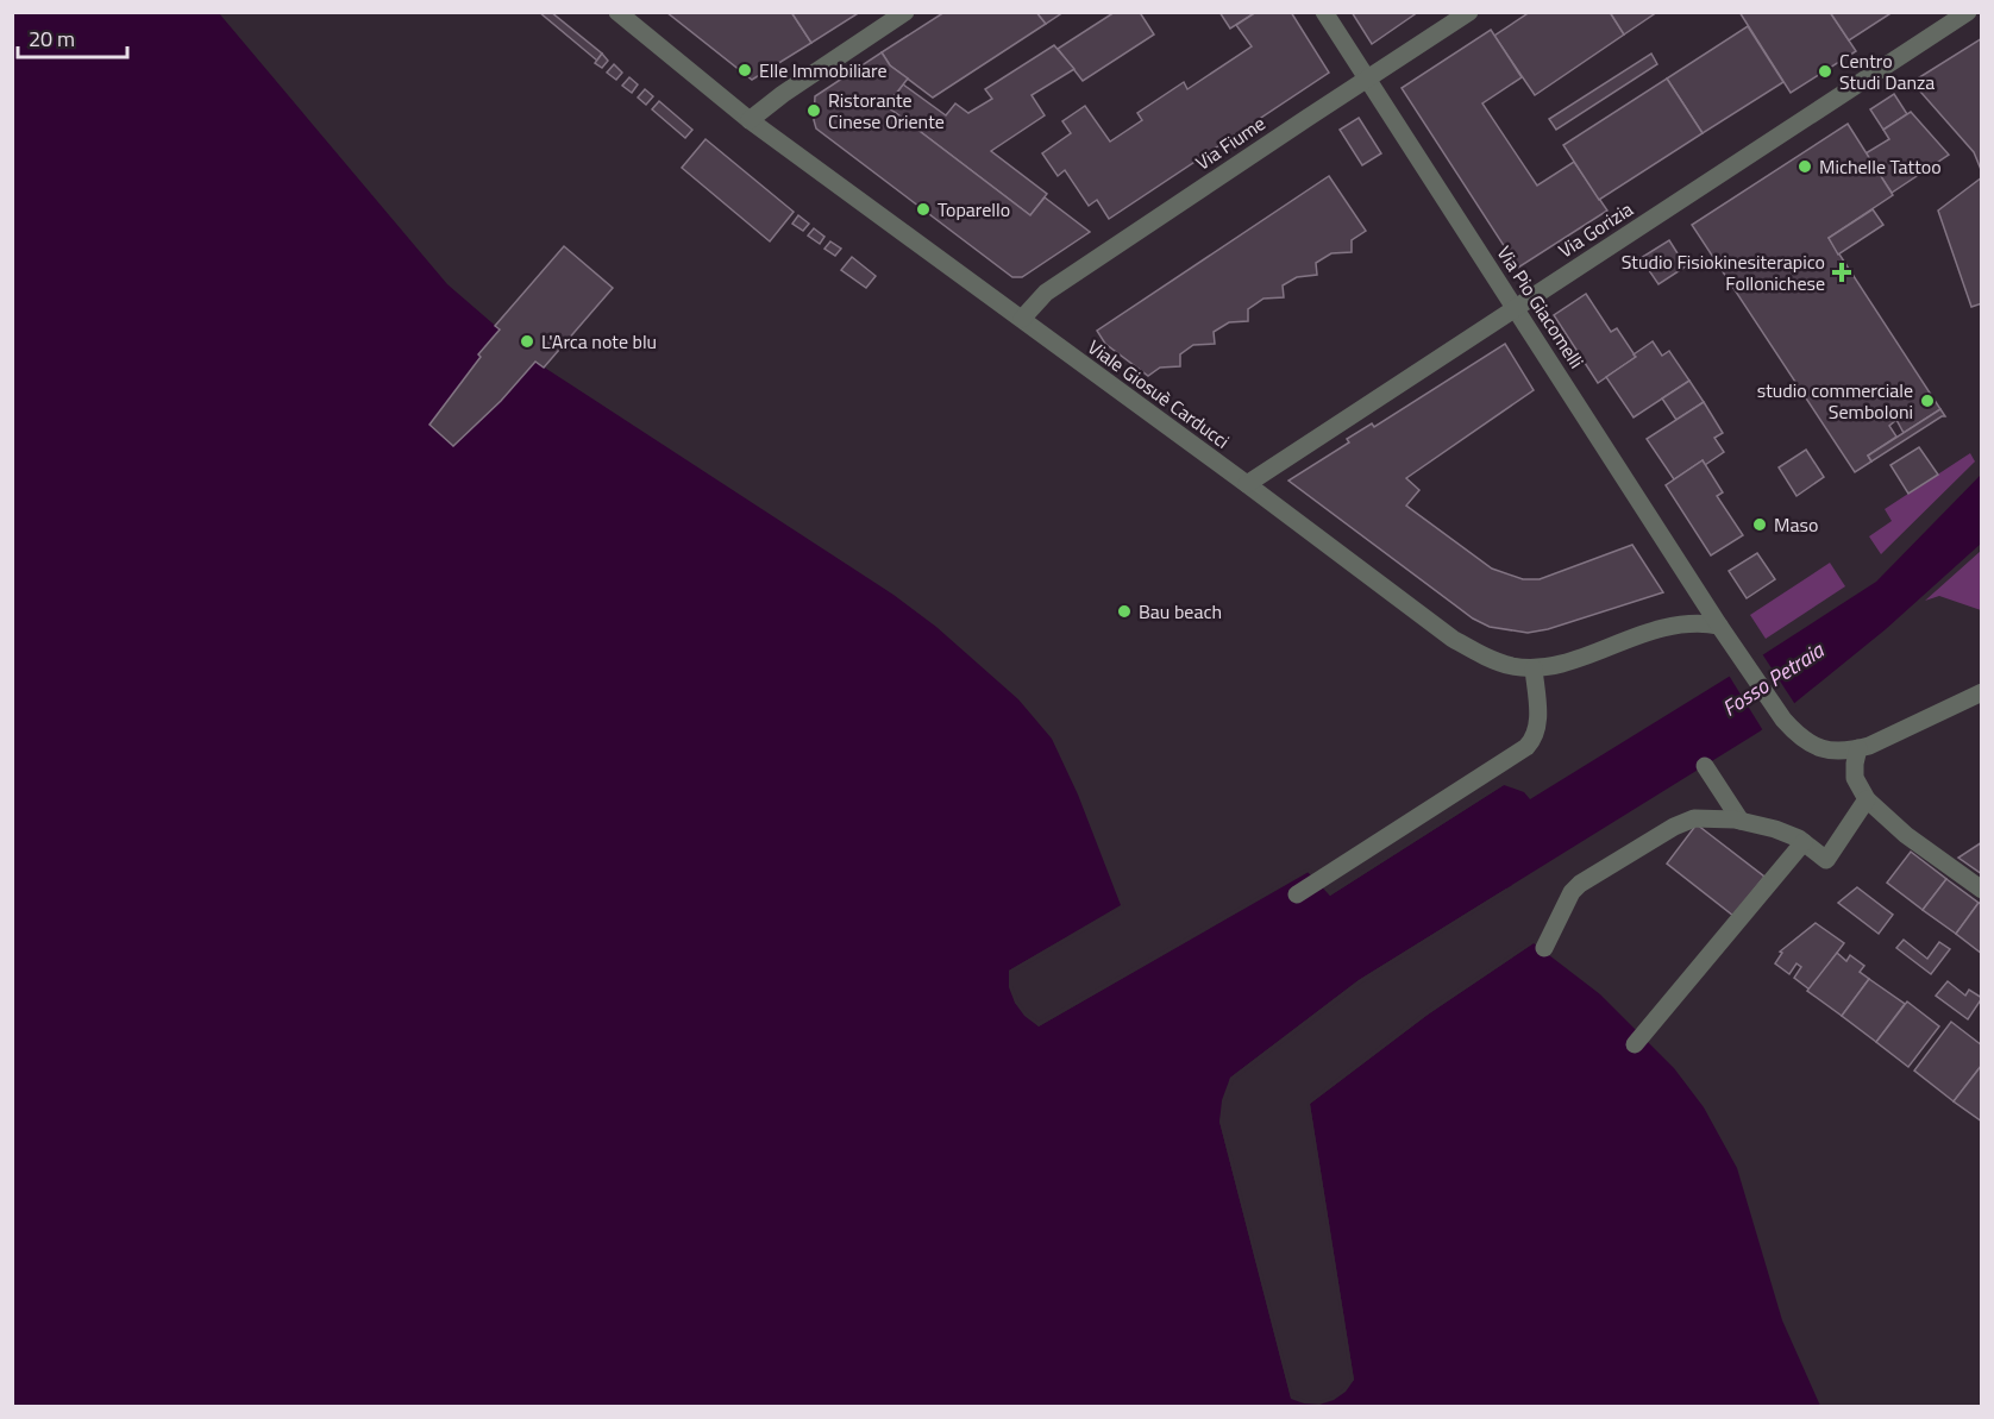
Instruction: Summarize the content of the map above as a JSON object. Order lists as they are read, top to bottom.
{
  "streets": {
    "street": [
      "Via Fiume",
      "Via Gorizia",
      "Via Pio Giacomelli",
      "Viale Giosuè Carducci"
    ]
  },
  "crossings": [
    ["Via Fiume", "Via Pio Giacomelli"],
    ["Via Fiume", "Viale Giosuè Carducci"],
    ["Via Gorizia", "Via Pio Giacomelli"],
    ["Via Gorizia", "Viale Giosuè Carducci"],
    ["Via Pio Giacomelli", "Viale Giosuè Carducci"]
  ],
  "water": ["Fosso Petraia"],
  "places": {
    "other": [
      "Elle Immobiliare",
      "Centro Studi Danza",
      "Ristorante Cinese Oriente",
      "Michelle Tattoo",
      "Toparello",
      "L'Arca note blu",
      "studio commerciale Semboloni",
      "Maso",
      "Bau beach"
    ],
    "health": ["Studio Fisiokinesiterapico Follonichese"]
  },
  "scale_bar": "20 m"
}
